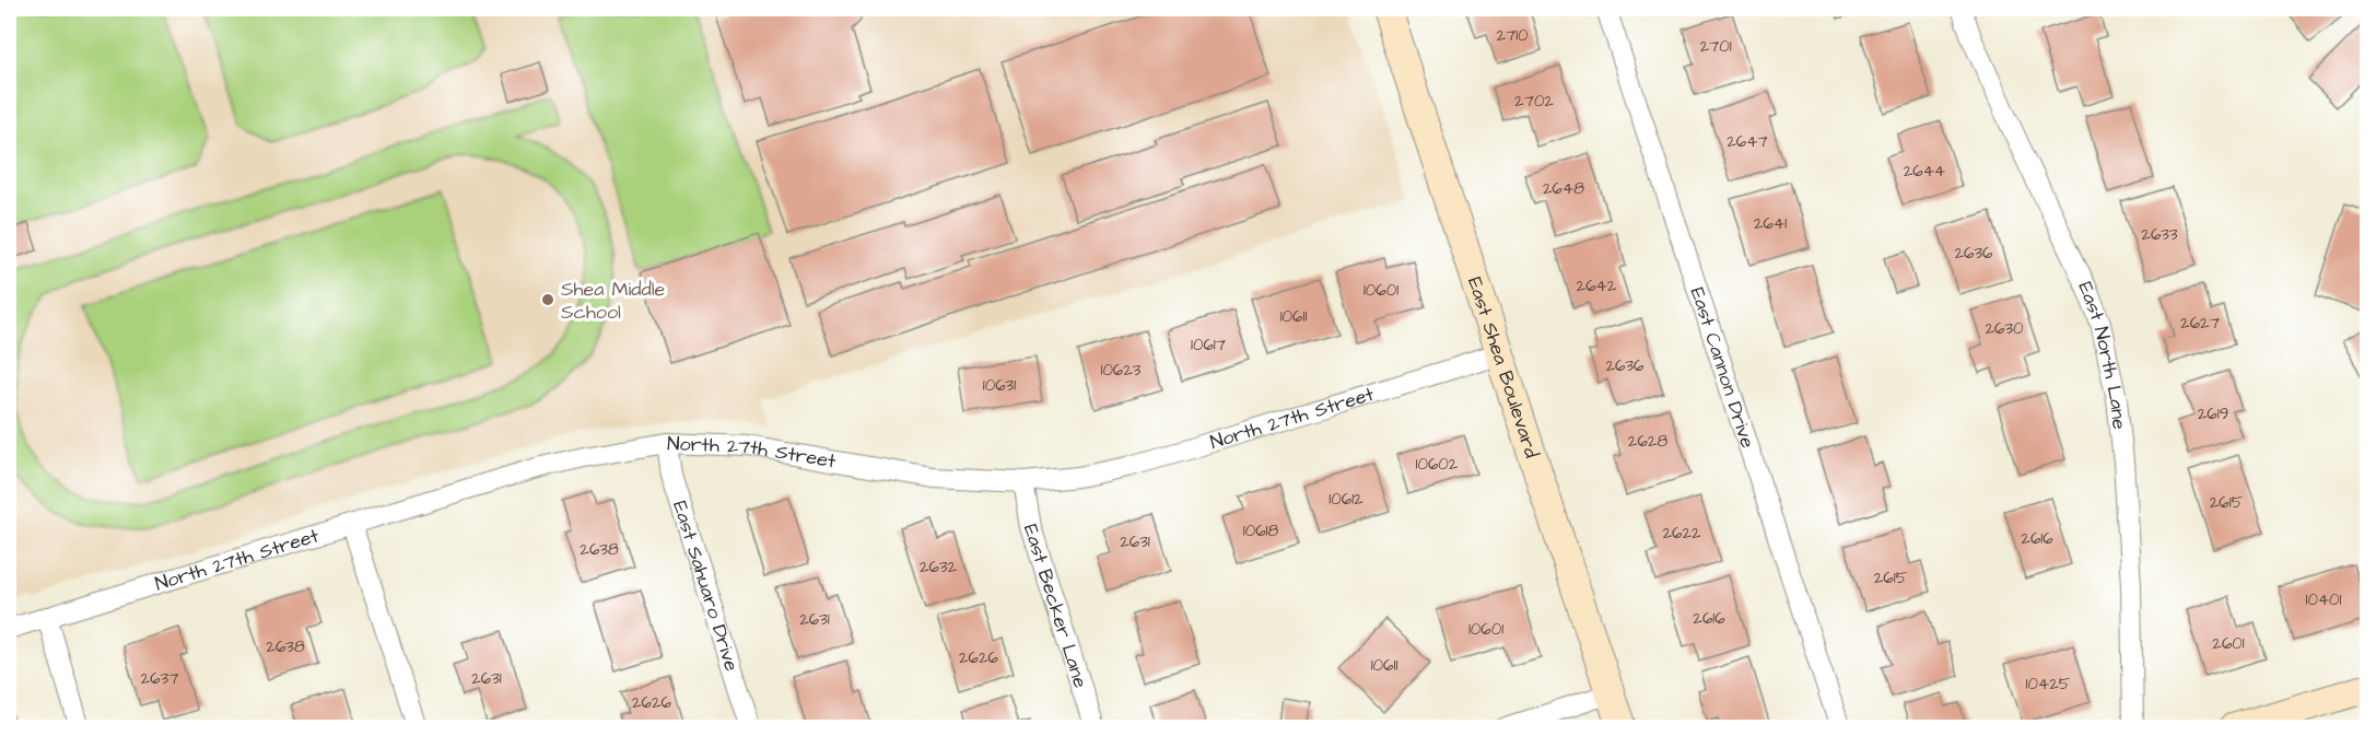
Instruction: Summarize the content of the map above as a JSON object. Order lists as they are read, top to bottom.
{
  "streets": {
    "street": [
      "East North Lane",
      "East Shea Boulevard",
      "East Cannon Drive",
      "North 27th Street",
      "East Sahuaro Drive",
      "East Becker Lane"
    ]
  },
  "crossings": [
    ["East Shea Boulevard", "North 27th Street"],
    ["North 27th Street", "East Sahuaro Drive"],
    ["North 27th Street", "East Becker Lane"]
  ],
  "places": ["Shea Middle School"],
  "house_numbers": [
    "2710",
    "2701",
    "2702",
    "2647",
    "2644",
    "2648",
    "2641",
    "2633",
    "2636",
    "2642",
    "10601",
    "10611",
    "2627",
    "2630",
    "10617",
    "2636",
    "10623",
    "10631",
    "2619",
    "2628",
    "10602",
    "10612",
    "2615",
    "10618",
    "2622",
    "2616",
    "2631",
    "2638",
    "2632",
    "2615",
    "10401",
    "2616",
    "2631",
    "10601",
    "2601",
    "2638",
    "2626",
    "10611",
    "2637",
    "2631",
    "10425",
    "2626"
  ]
}
